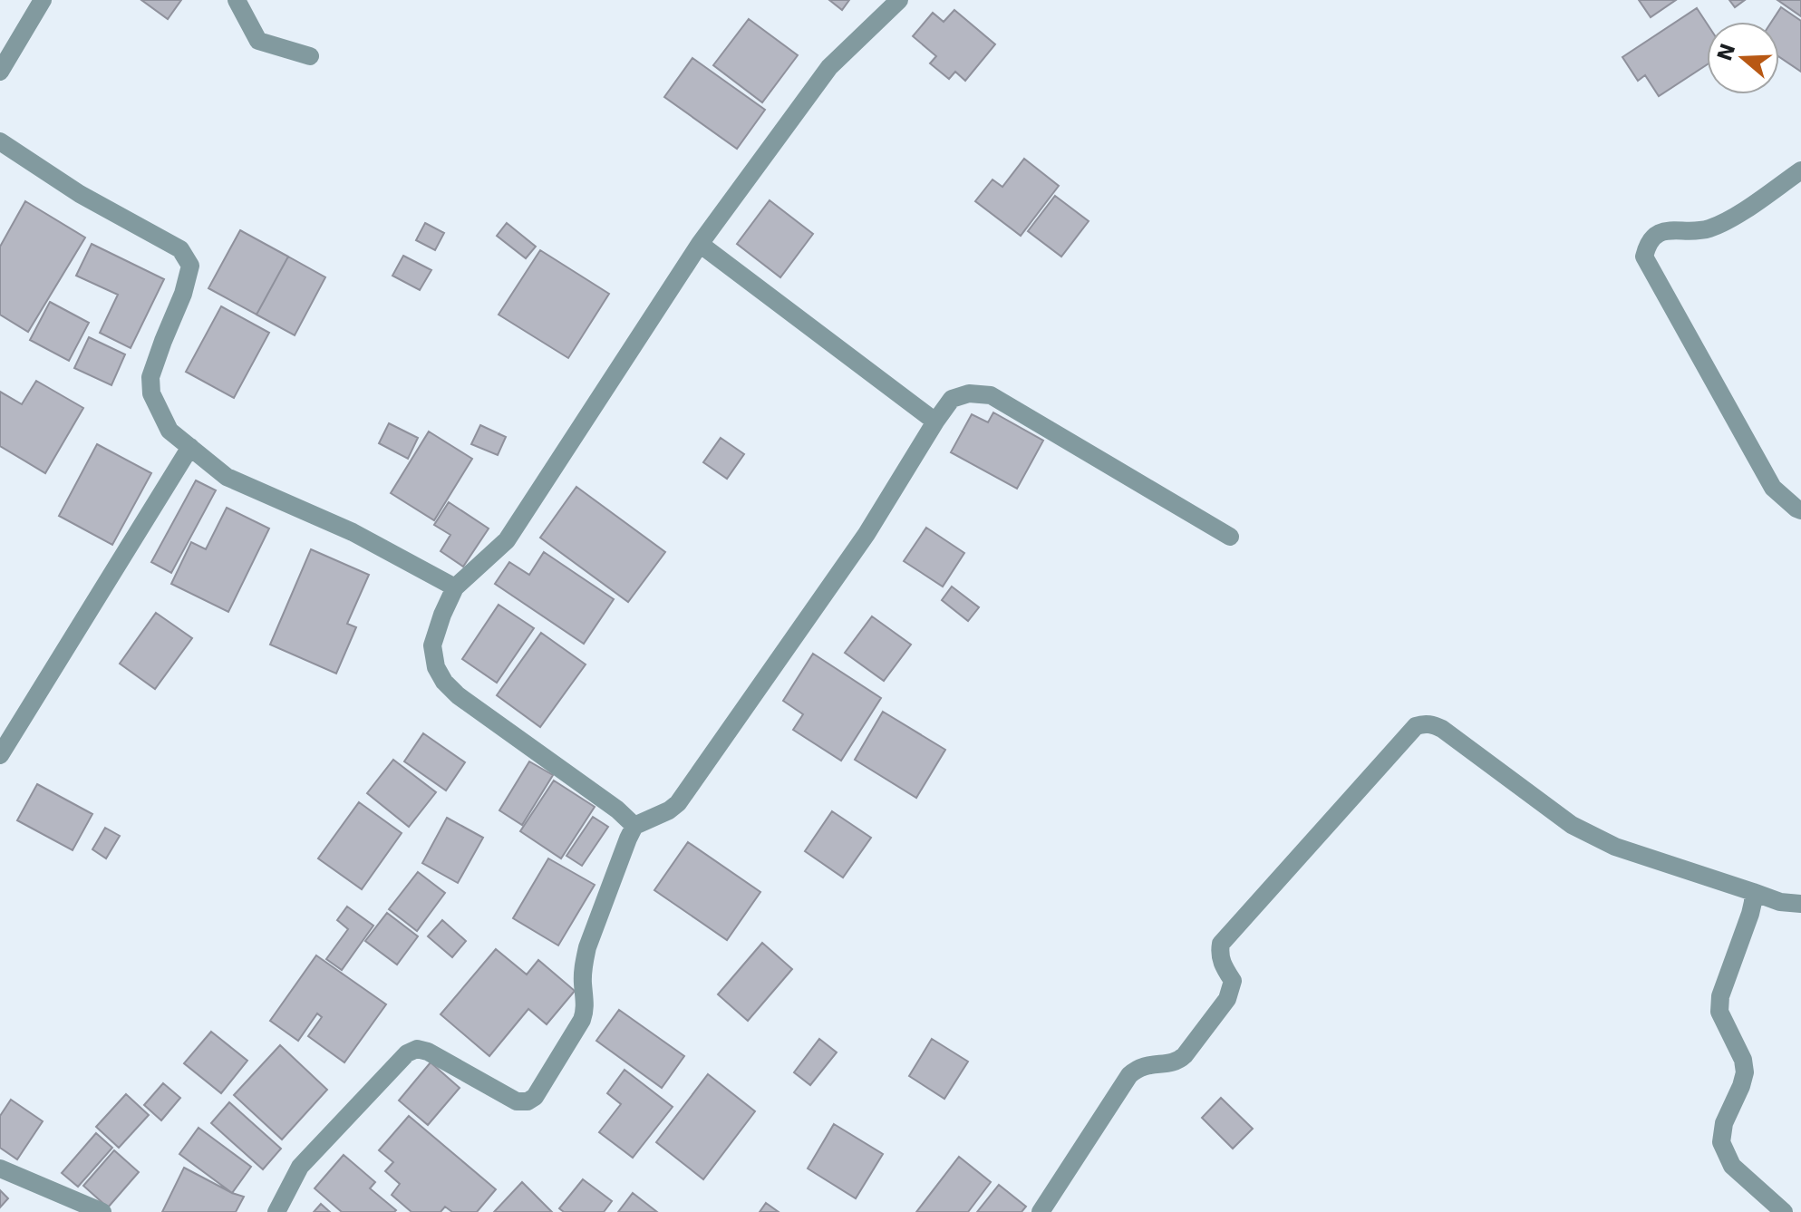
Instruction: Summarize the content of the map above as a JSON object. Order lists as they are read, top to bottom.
{
  "north": "left"
}
